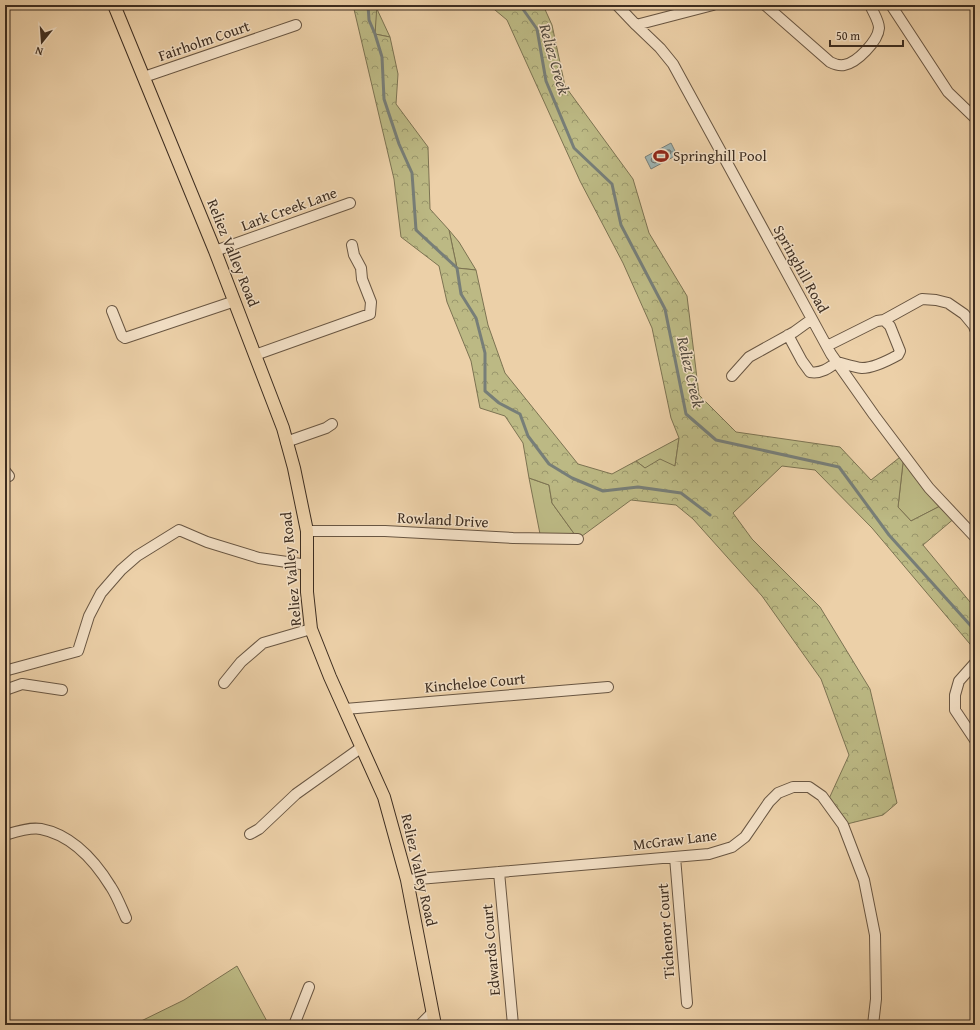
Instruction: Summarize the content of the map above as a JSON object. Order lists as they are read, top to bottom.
{
  "streets": {
    "main road": ["Reliez Valley Road"],
    "street": [
      "Fairholm Court",
      "Lark Creek Lane",
      "Springhill Road",
      "Rowland Drive",
      "Kincheloe Court",
      "McGraw Lane",
      "Tichenor Court",
      "Edwards Court"
    ]
  },
  "crossings": [
    ["Fairholm Court", "Reliez Valley Road"],
    ["Lark Creek Lane", "Reliez Valley Road"],
    ["Reliez Valley Road", "Rowland Drive"],
    ["Reliez Valley Road", "Kincheloe Court"],
    ["Reliez Valley Road", "McGraw Lane"],
    ["McGraw Lane", "Tichenor Court"],
    ["McGraw Lane", "Edwards Court"]
  ],
  "water": ["Reliez Creek"],
  "places": {
    "sports": ["Springhill Pool"]
  },
  "scale_bar": "50 m",
  "north": "bottom"
}
